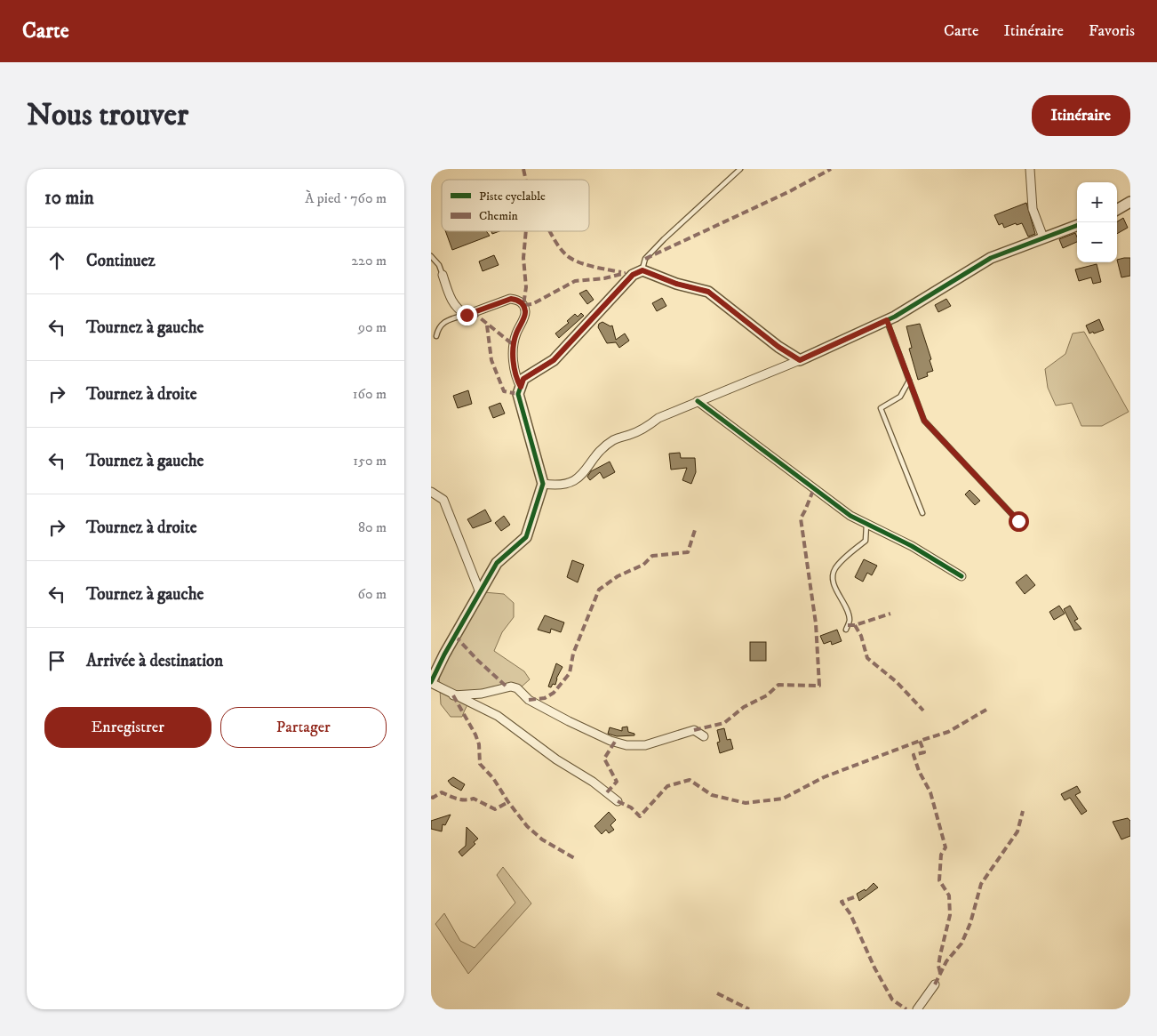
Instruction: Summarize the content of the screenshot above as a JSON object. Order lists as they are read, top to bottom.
{
  "legend": ["Piste cyclable", "Chemin"],
  "page": {
    "header": "Carte",
    "nav": ["Carte", "Itinéraire", "Favoris"],
    "buttons": [
      "Itinéraire",
      ["Enregistrer", "Partager"]
    ],
    "title": "Nous trouver",
    "heading": ["10 min", "À pied · 760 m"],
    "map_buttons": ["+", "−"],
    "list": [
      ["Continuez", "220 m"],
      ["Tournez à gauche", "90 m"],
      ["Tournez à droite", "160 m"],
      ["Tournez à gauche", "150 m"],
      ["Tournez à droite", "80 m"],
      ["Tournez à gauche", "60 m"],
      "Arrivée à destination"
    ]
  }
}
